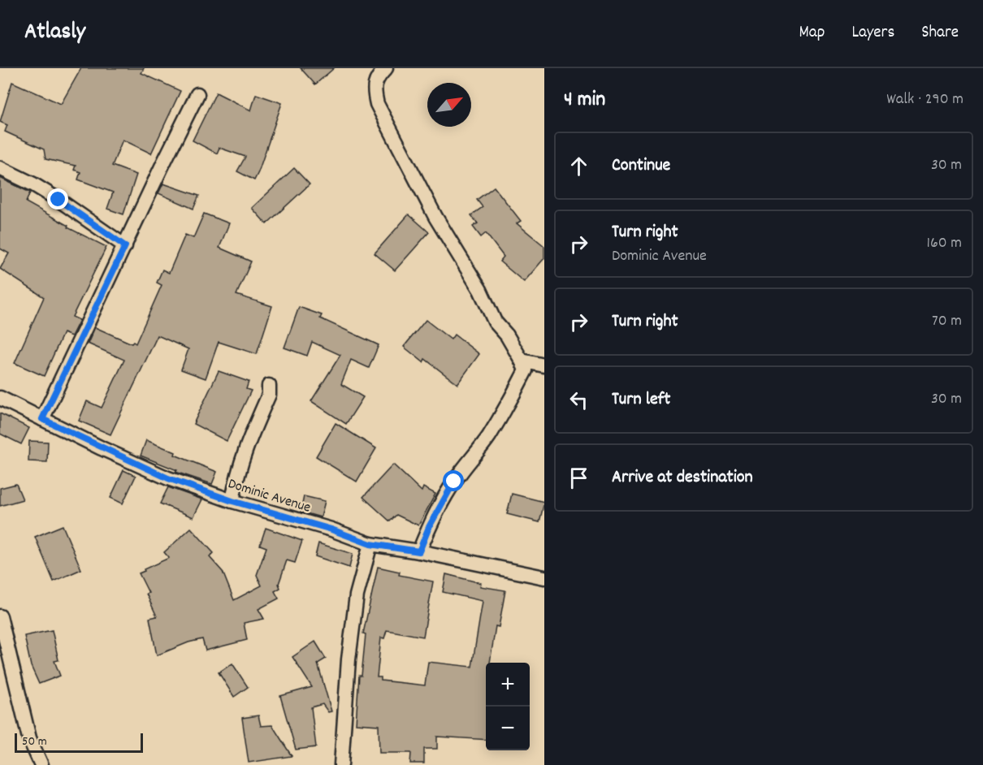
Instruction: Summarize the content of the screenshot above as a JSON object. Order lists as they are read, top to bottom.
{
  "streets": {
    "street": ["Dominic Avenue"]
  },
  "scale_bar": "50 m",
  "north": "top right",
  "page": {
    "header": "Atlasly",
    "nav": ["Map", "Layers", "Share"],
    "heading": ["4 min", "Walk · 290 m"],
    "list": [
      ["Continue", "30 m"],
      ["Turn right", "Dominic Avenue", "160 m"],
      ["Turn right", "70 m"],
      ["Turn left", "30 m"],
      "Arrive at destination"
    ],
    "map_buttons": ["+", "−"],
    "scale": "50 m"
  }
}
